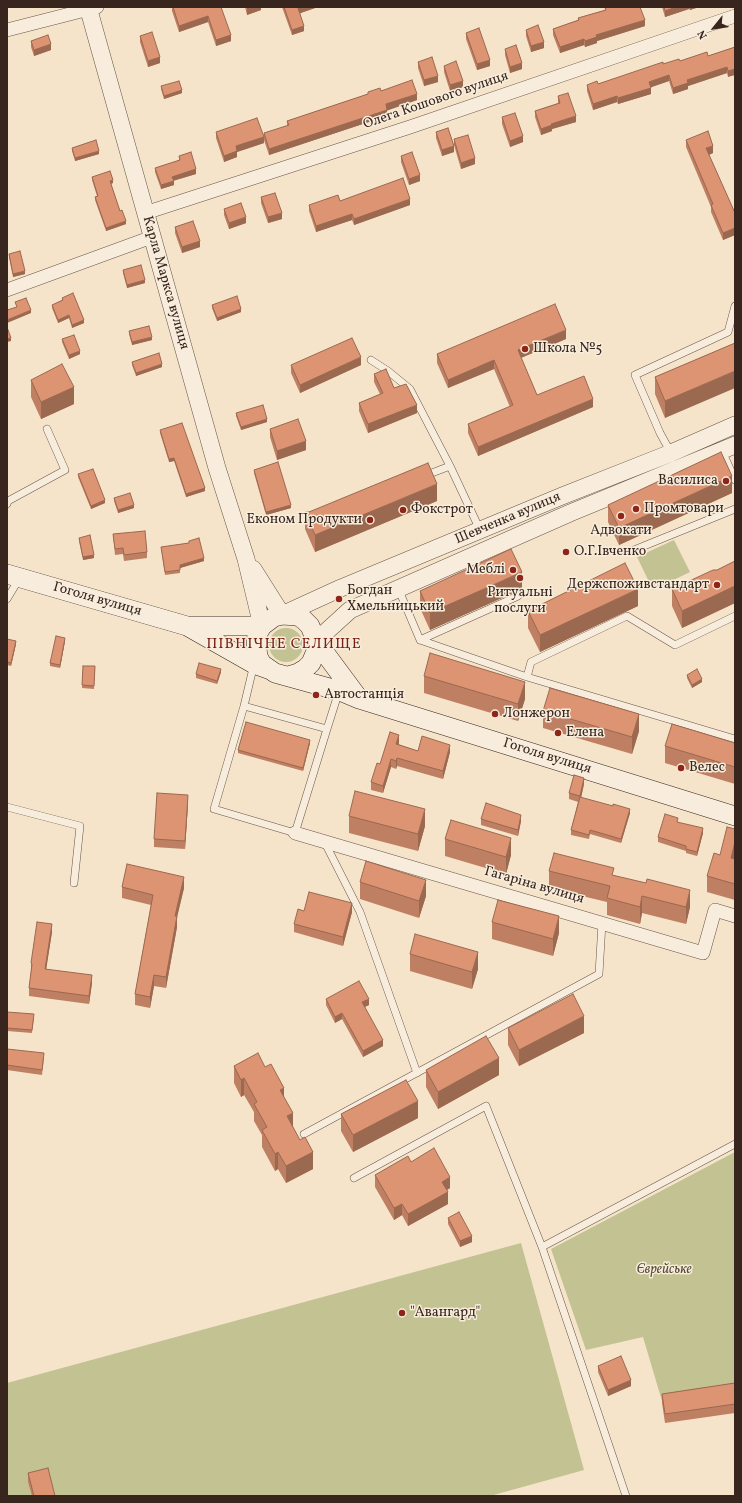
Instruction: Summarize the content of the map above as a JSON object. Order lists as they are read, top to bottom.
{
  "streets": {
    "main road": ["Гоголя вулиця"],
    "street": [
      "Олега Кошового вулиця",
      "Карла Маркса вулиця",
      "Шевченка вулиця",
      "Гагаріна вулиця"
    ]
  },
  "crossings": [
    ["Олега Кошового вулиця", "Карла Маркса вулиця"],
    ["Карла Маркса вулиця", "Шевченка вулиця"],
    ["Карла Маркса вулиця", "Гоголя вулиця"],
    ["Шевченка вулиця", "Гоголя вулиця"]
  ],
  "districts": ["ПІВНІЧНЕ СЕЛИЩЕ"],
  "parks": ["Єврейське"],
  "places": [
    "Школа №5",
    "Василиса",
    "Промтовари",
    "Фокстрот",
    "Адвокати",
    "Економ Продукти",
    "О.Г.Івченко",
    "Меблі",
    "Ритуальні послуги",
    "Держспоживстандарт",
    "Богдан Хмельницький",
    "Автостанція",
    "Лонжерон",
    "Елена",
    "Велес",
    "\"Авангард\""
  ],
  "north": "bottom left"
}
